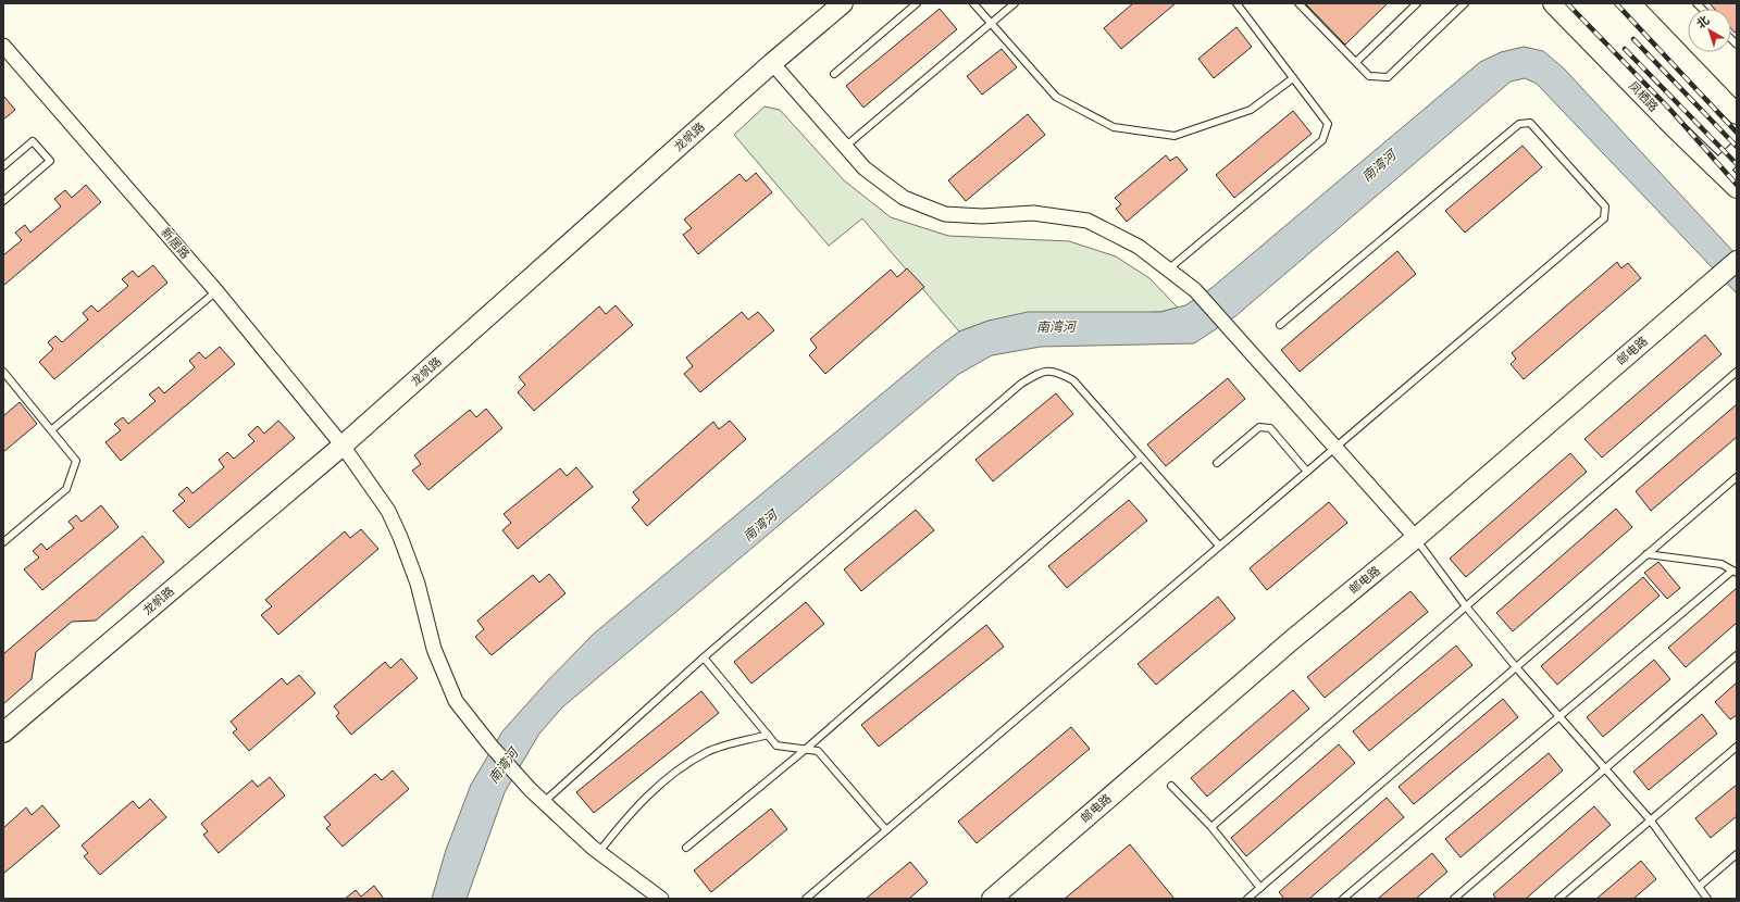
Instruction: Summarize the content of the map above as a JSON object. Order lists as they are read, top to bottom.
{
  "streets": {
    "street": [
      "凤栖路",
      "龙帆路",
      "新居路",
      "邮电路"
    ]
  },
  "crossings": [
    ["龙帆路", "新居路"]
  ],
  "water": ["南湾河"],
  "north": "top left"
}
